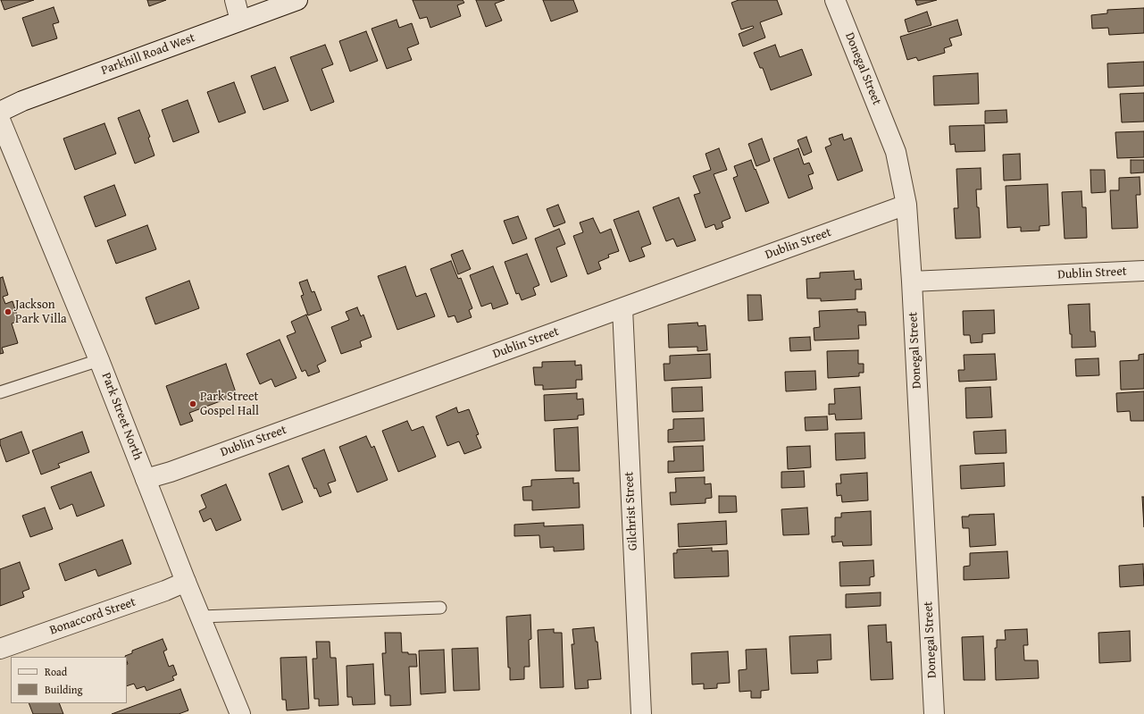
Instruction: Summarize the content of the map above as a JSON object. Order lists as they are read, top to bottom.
{
  "streets": {
    "street": [
      "Parkhill Road West",
      "Donegal Street",
      "Dublin Street",
      "Park Street North",
      "Gilchrist Street",
      "Bonaccord Street"
    ]
  },
  "crossings": [
    ["Donegal Street", "Dublin Street"],
    ["Dublin Street", "Park Street North"],
    ["Dublin Street", "Gilchrist Street"],
    ["Park Street North", "Bonaccord Street"]
  ],
  "places": ["Jackson Park Villa", "Park Street Gospel Hall"],
  "legend": ["Road", "Building"]
}
